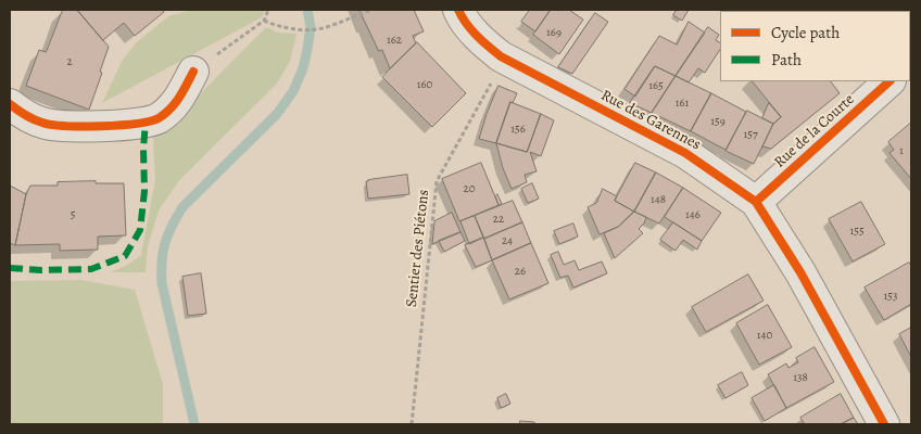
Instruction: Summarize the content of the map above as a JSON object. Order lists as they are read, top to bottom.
{
  "streets": {
    "street": ["Rue des Garennes", "Rue de la Courte"],
    "path": ["Sentier des Piétons"]
  },
  "crossings": [
    ["Rue des Garennes", "Rue de la Courte"],
    ["Rue des Garennes", "Sentier des Piétons"]
  ],
  "house_numbers": [
    "169",
    "162",
    "2",
    "160",
    "165",
    "161",
    "159",
    "156",
    "157",
    "1",
    "20",
    "148",
    "5",
    "146",
    "22",
    "155",
    "24",
    "26",
    "153",
    "140",
    "138"
  ],
  "legend": ["Cycle path", "Path"]
}
